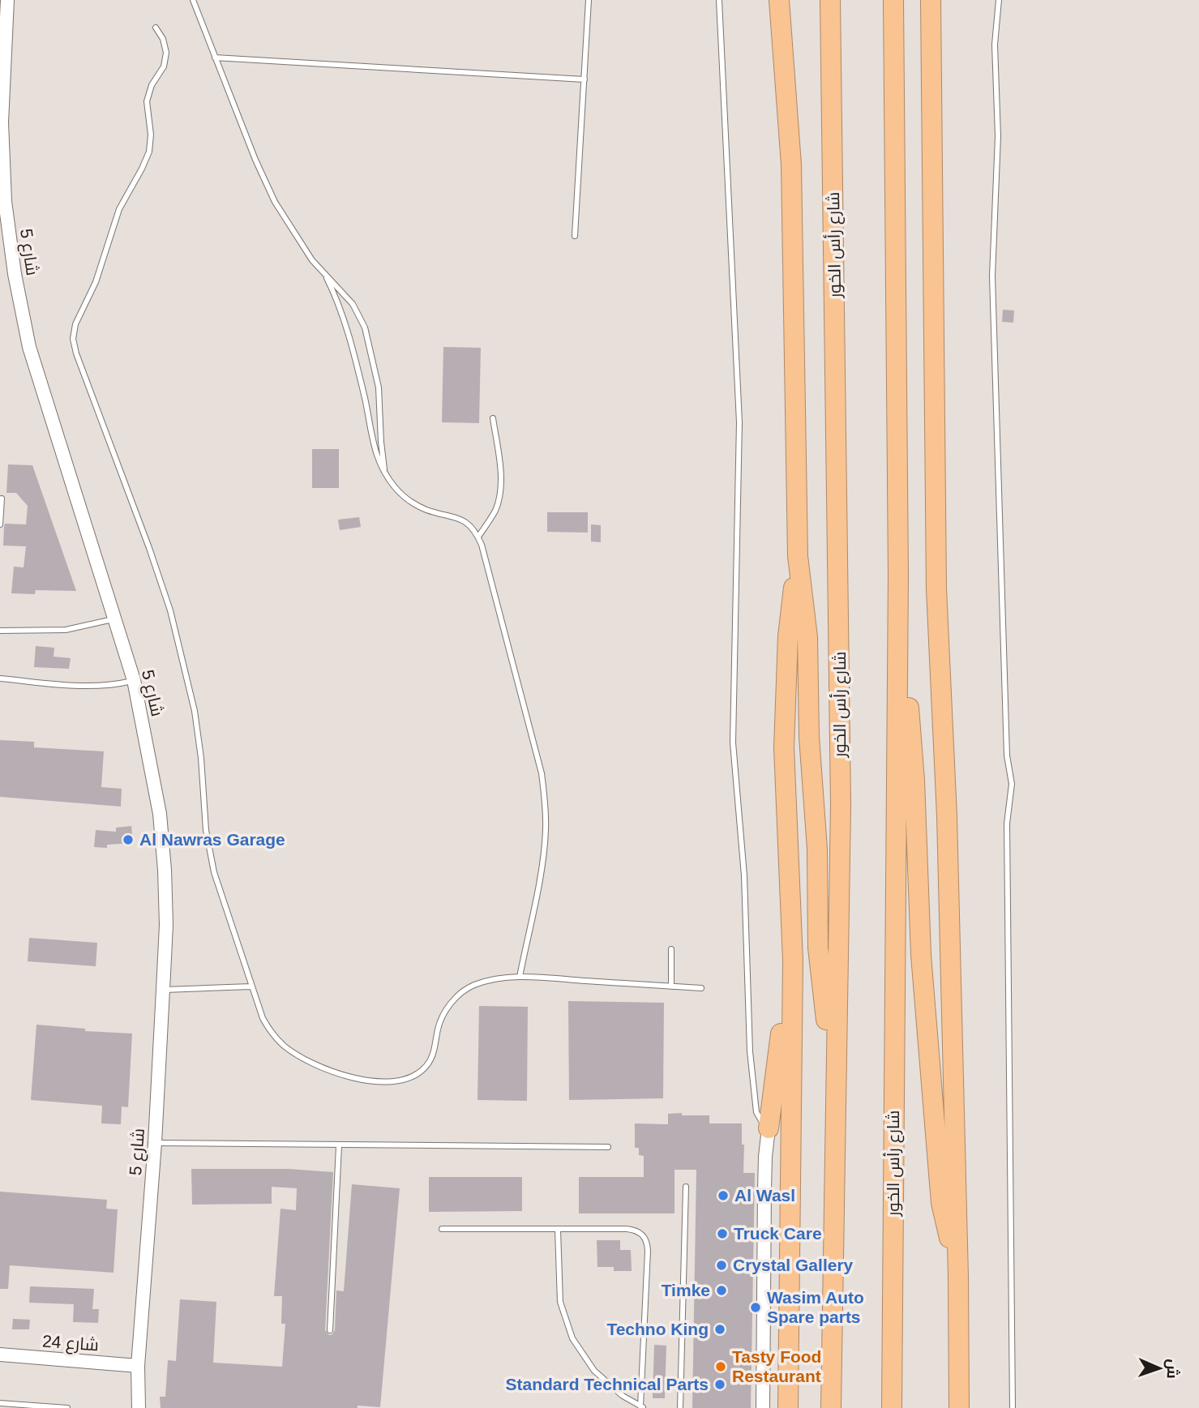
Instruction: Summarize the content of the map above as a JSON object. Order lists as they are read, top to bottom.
{
  "streets": {
    "highway": ["شارع رأس الخور"],
    "street": ["شارع 5", "شارع 24"]
  },
  "crossings": [
    ["شارع 5", "شارع 24"]
  ],
  "places": [
    "Al Nawras Garage",
    "Al Wasl",
    "Truck Care",
    "Crystal Gallery",
    "Timke",
    "Wasim Auto Spare parts",
    "Techno King",
    "Tasty Food Restaurant",
    "Standard Technical Parts"
  ],
  "north": "right"
}
